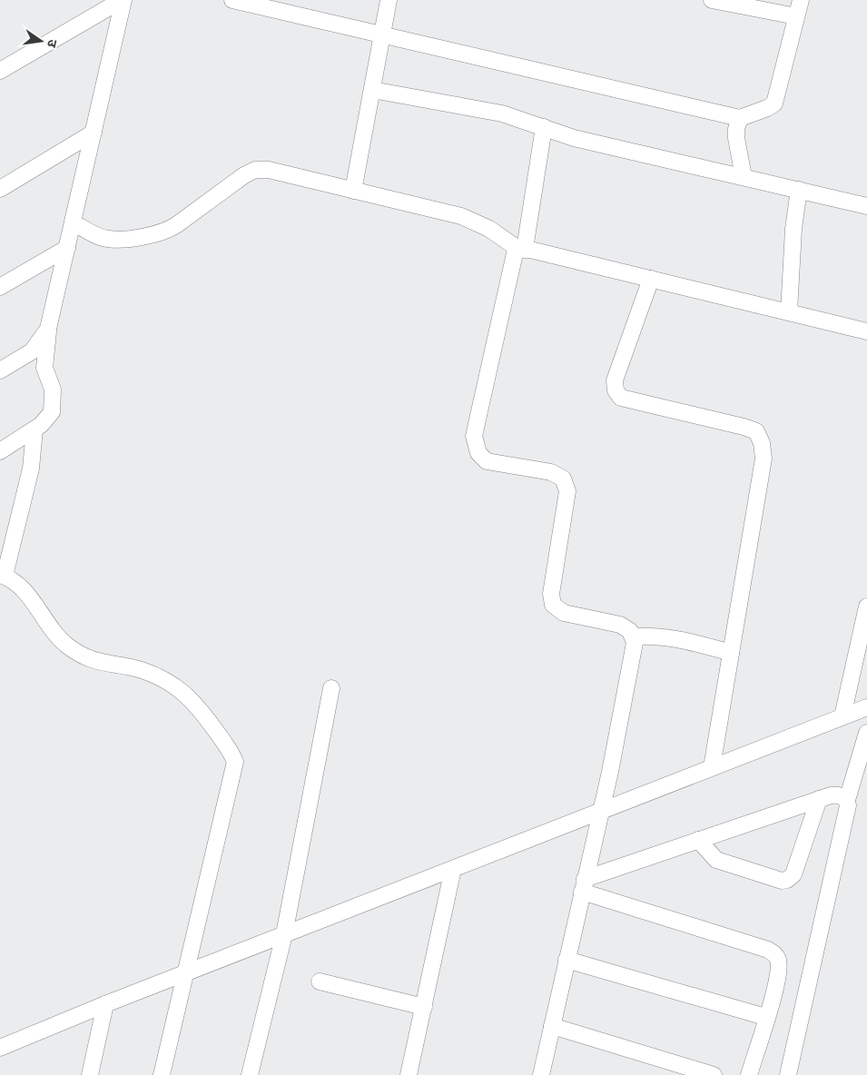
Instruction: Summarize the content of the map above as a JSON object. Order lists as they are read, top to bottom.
{
  "north": "right"
}
